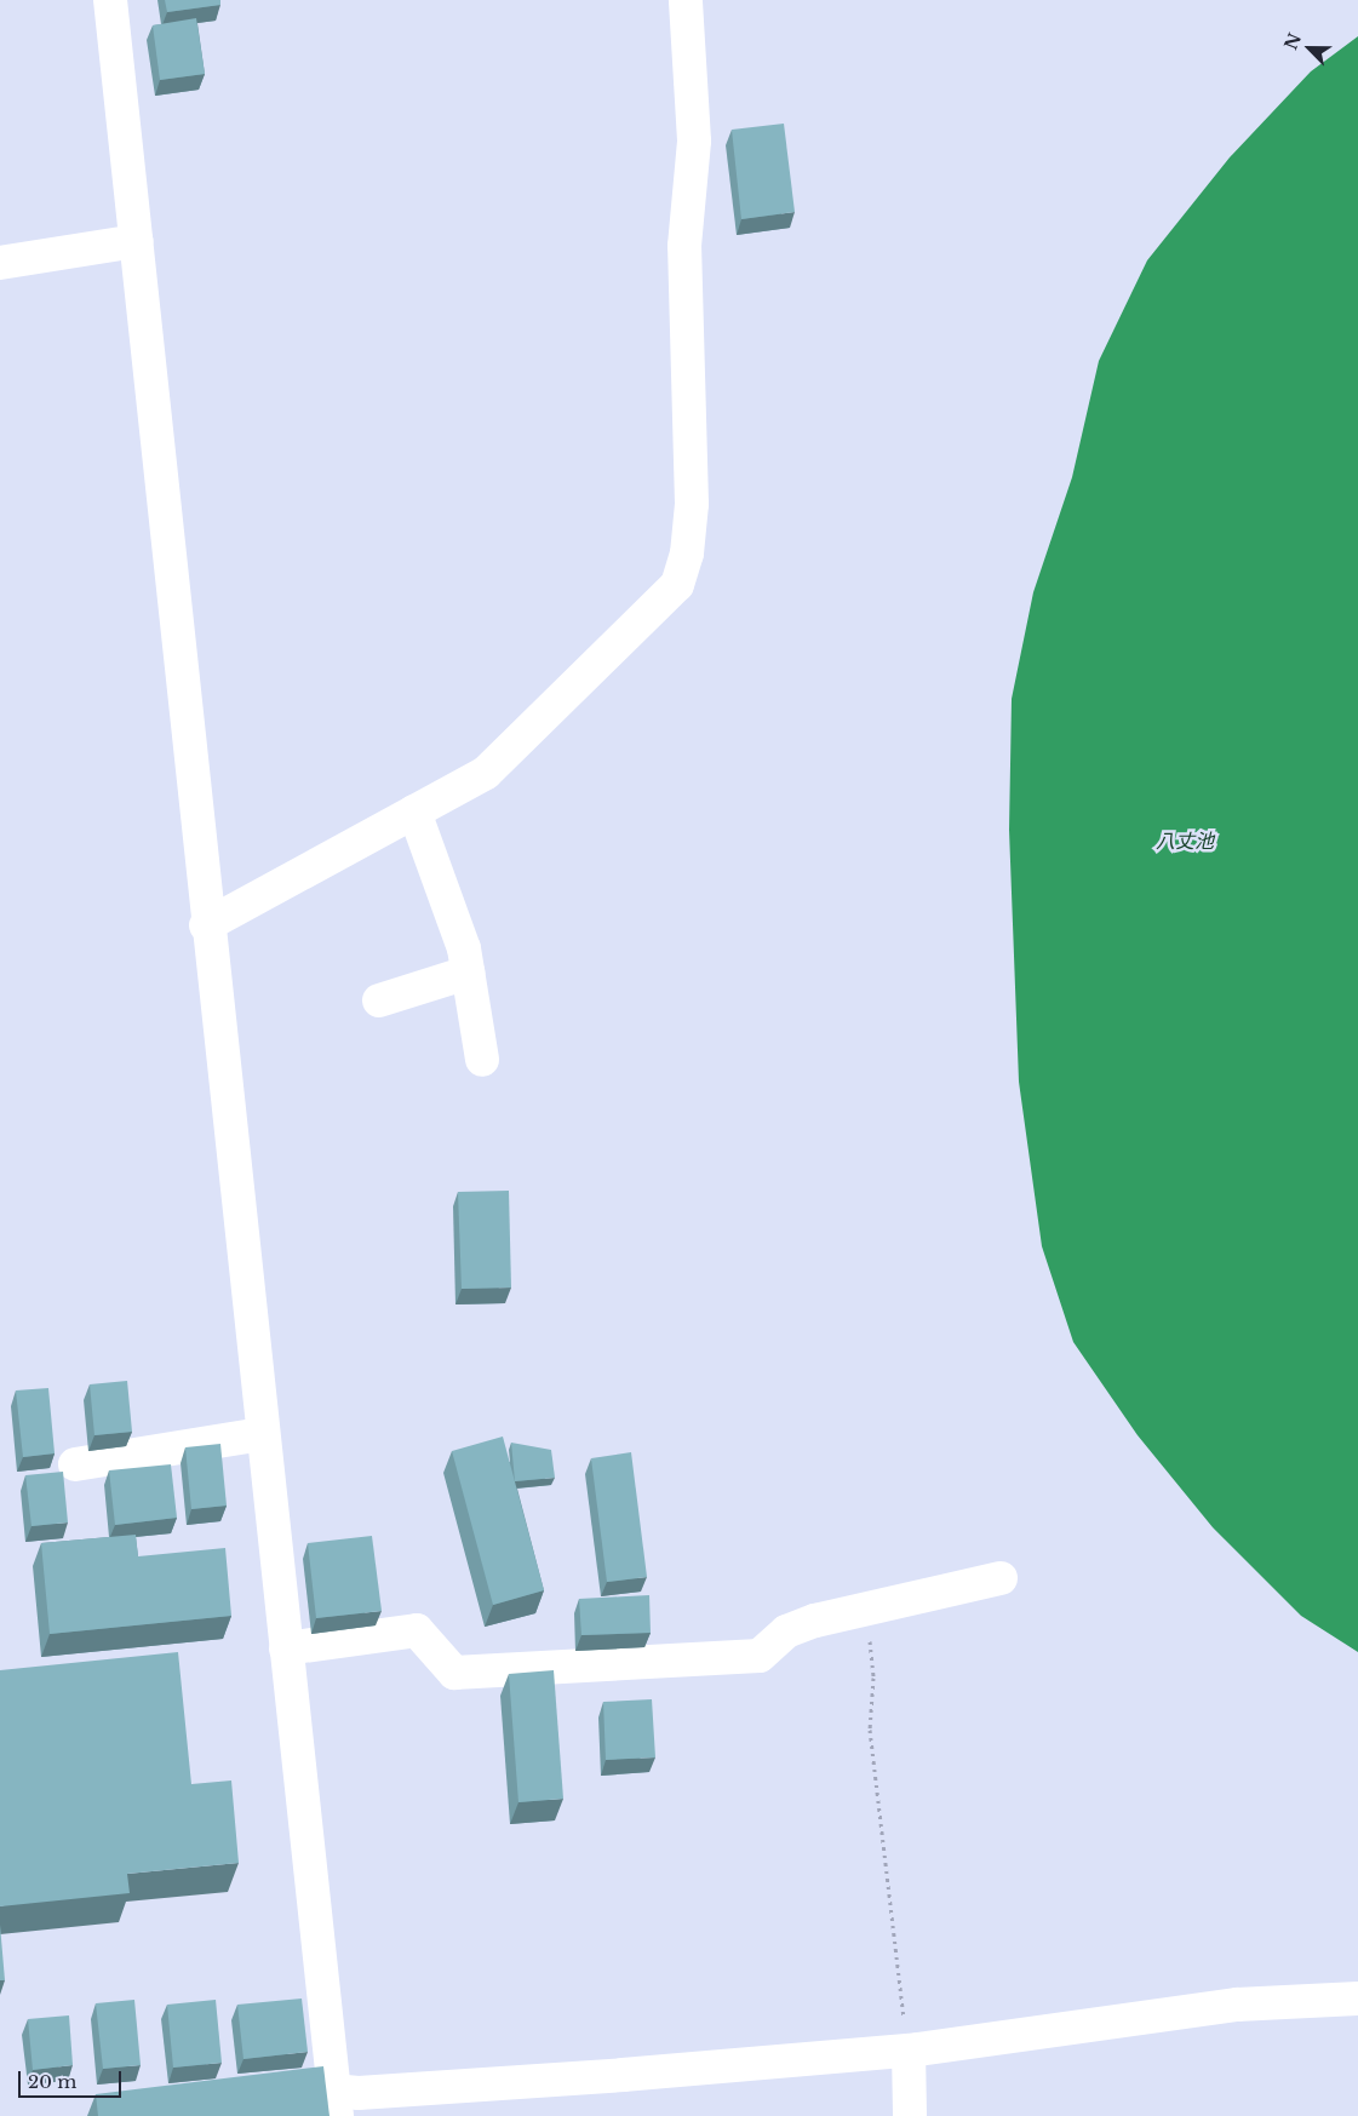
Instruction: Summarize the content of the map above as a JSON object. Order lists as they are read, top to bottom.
{
  "water": ["八丈池"],
  "scale_bar": "20 m",
  "north": "top left"
}
